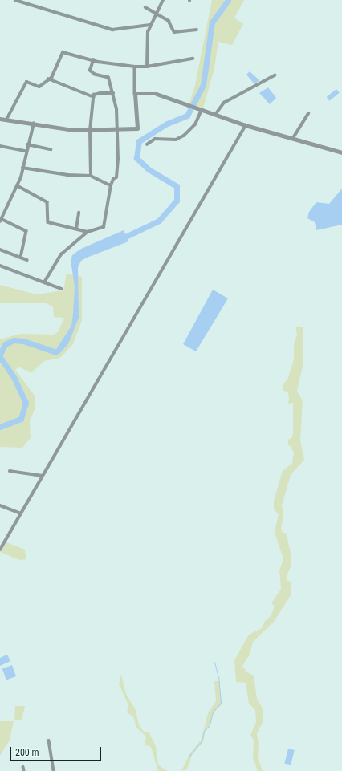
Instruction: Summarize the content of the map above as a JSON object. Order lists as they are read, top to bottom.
{
  "scale_bar": "200 m"
}
